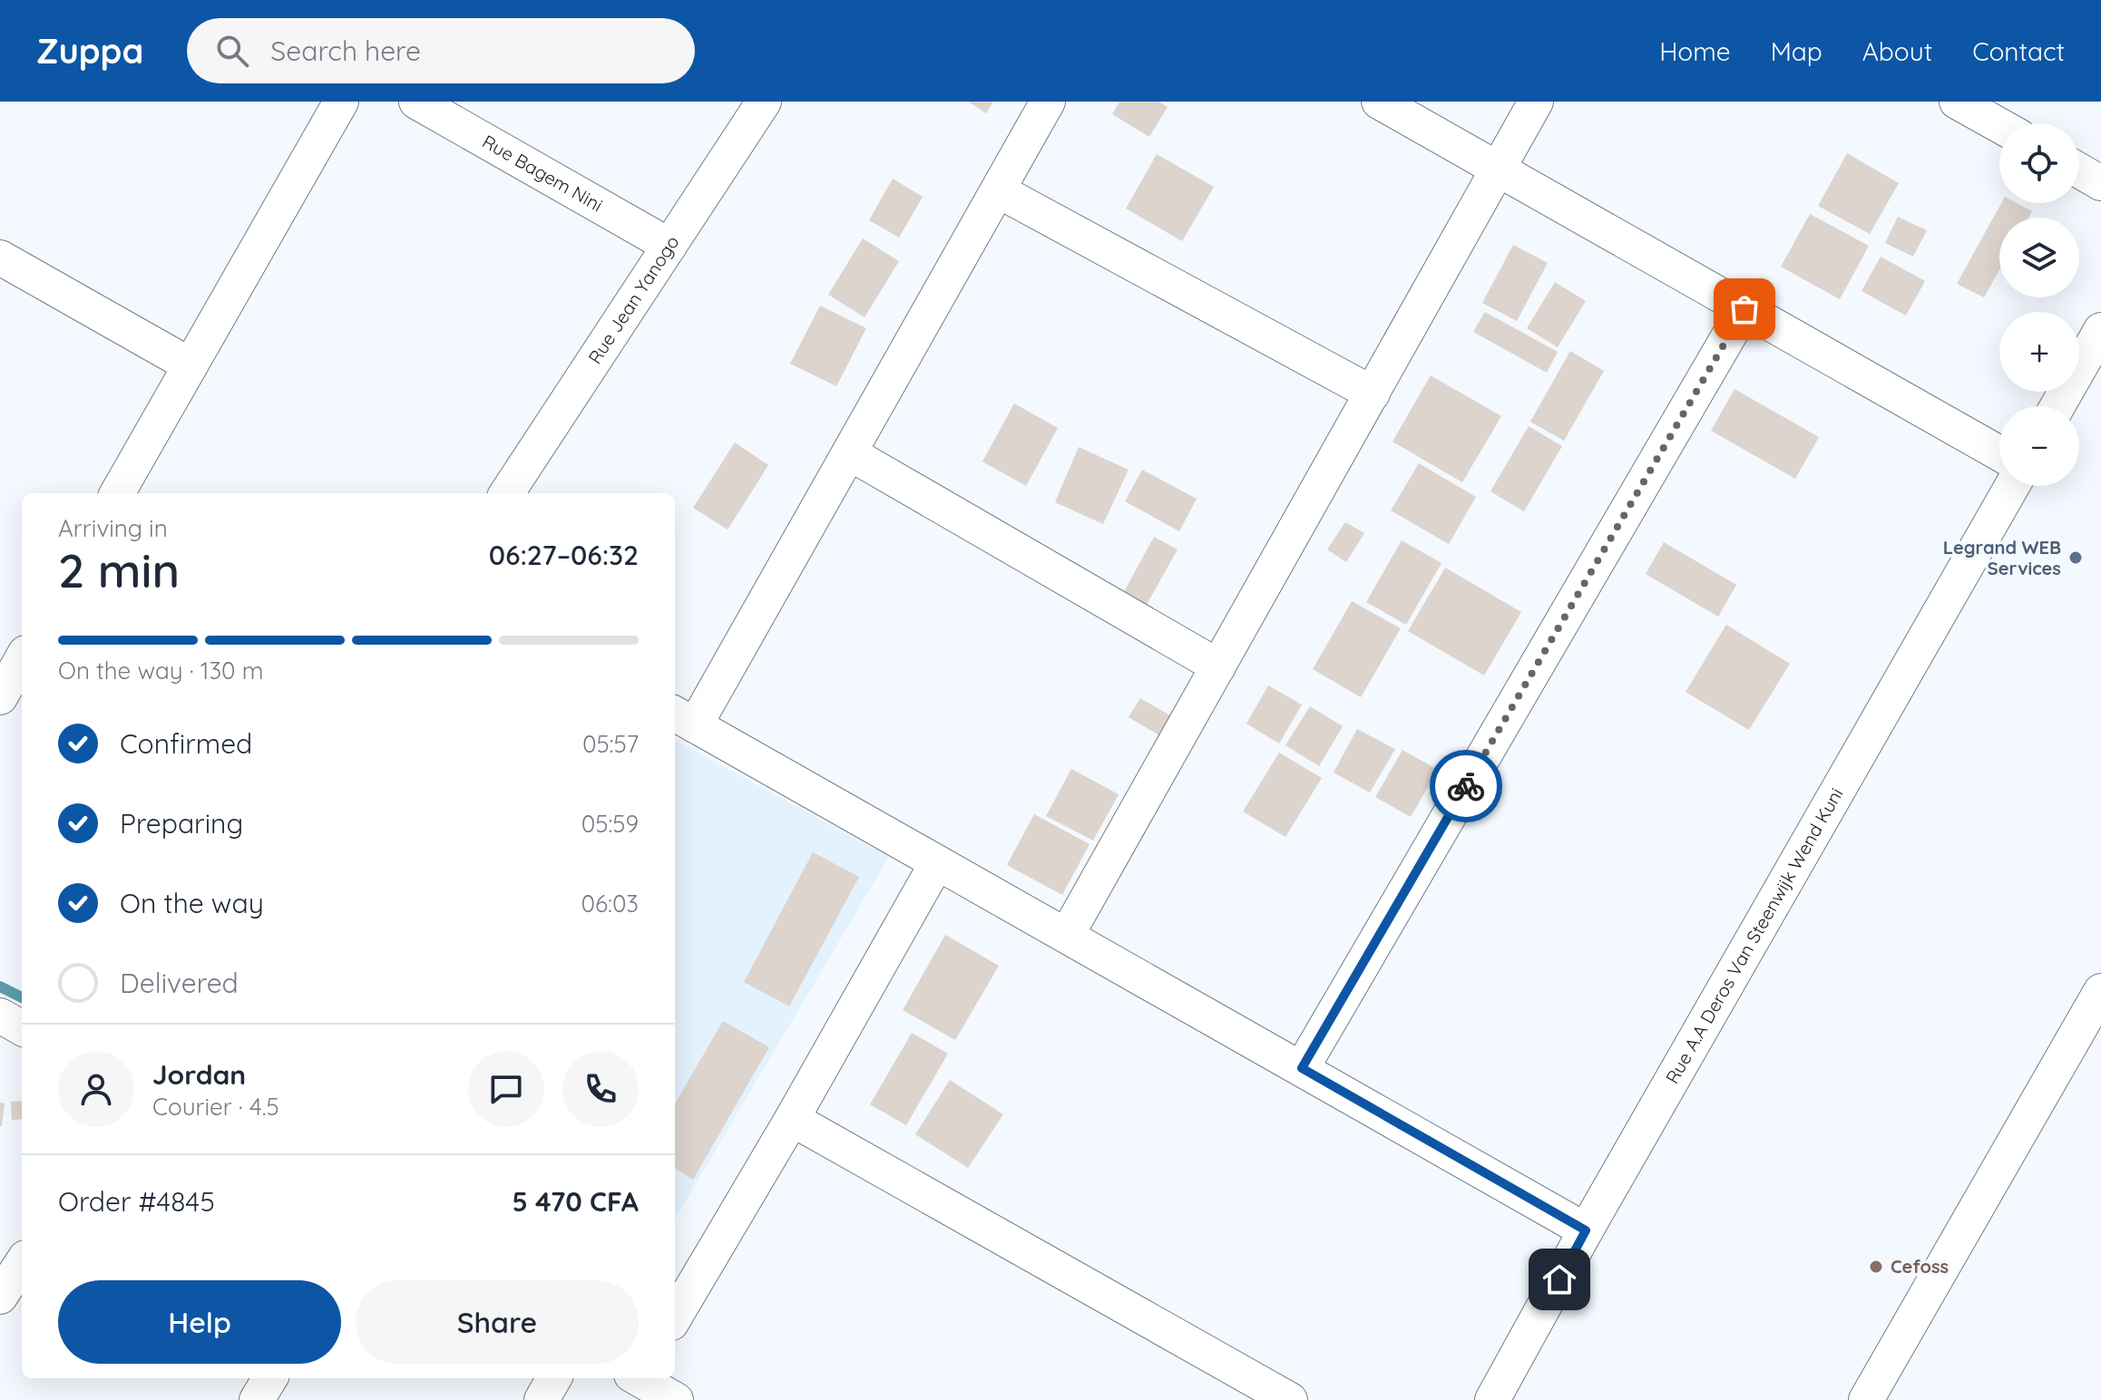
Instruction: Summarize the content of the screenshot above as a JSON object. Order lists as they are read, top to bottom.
{
  "streets": {
    "street": ["Rue Bagem Nini", "Rue Jean Yanogo", "Rue A.A Deros Van Steenwijk Wend Kuni"]
  },
  "crossings": [
    ["Rue Bagem Nini", "Rue Jean Yanogo"]
  ],
  "places": ["Legrand WEB Services", "Cefoss"],
  "page": {
    "header": "Zuppa",
    "search": "Search here",
    "nav": [
      "Home",
      "Map",
      "About",
      "Contact"
    ],
    "map_buttons": ["+", "−"],
    "heading": ["2 min", "Arriving in", "06:27–06:32"],
    "panel": [
      "Jordan",
      "Courier · 4.5",
      "Order #4845",
      "5 470 CFA"
    ],
    "bar": "On the way · 130 m",
    "list": [
      ["Confirmed", "05:57"],
      ["Preparing", "05:59"],
      ["On the way", "06:03"],
      "Delivered"
    ],
    "buttons": ["Help", "Share"]
  }
}
